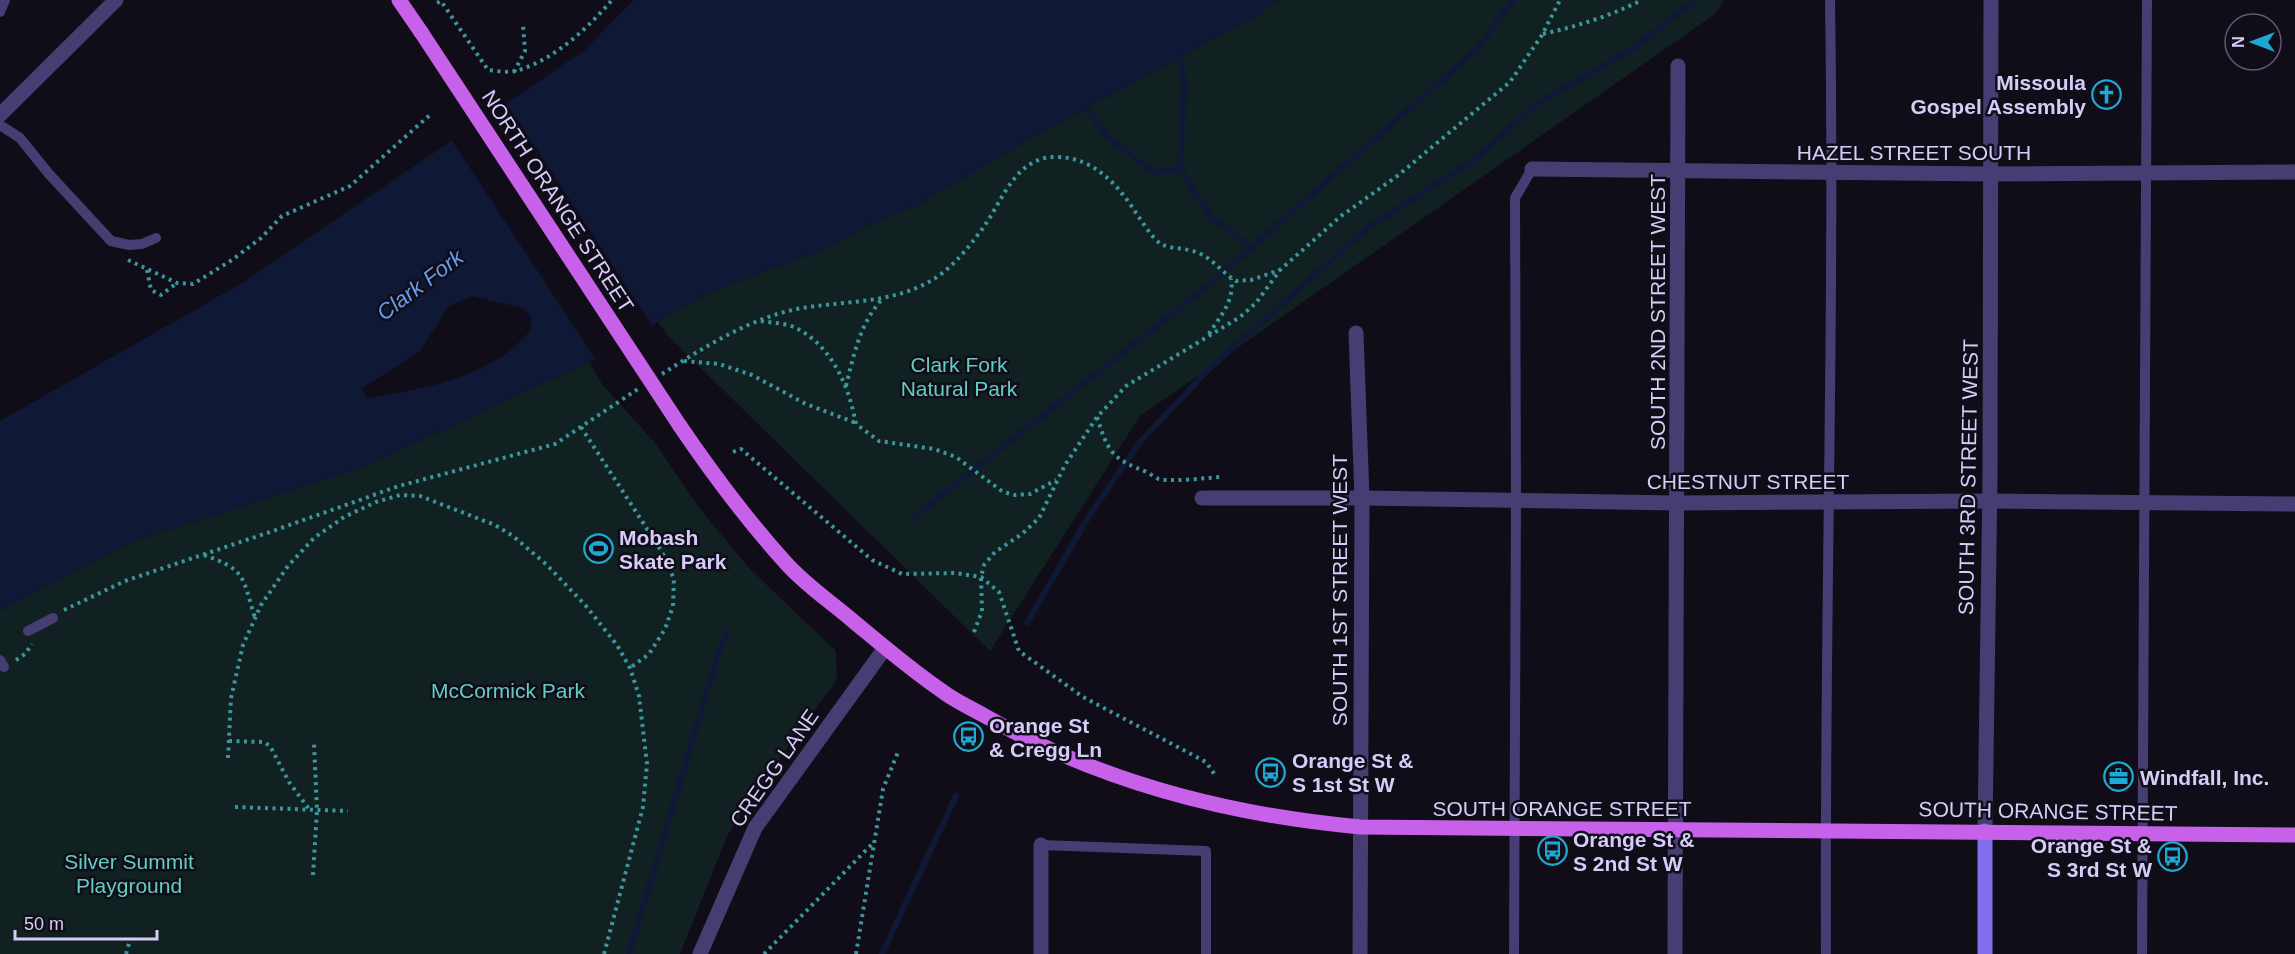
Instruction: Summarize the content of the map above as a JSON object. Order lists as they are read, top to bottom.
{
  "streets": {
    "main road": ["NORTH ORANGE STREET", "SOUTH 3RD STREET WEST", "SOUTH ORANGE STREET"],
    "street": [
      "HAZEL STREET SOUTH",
      "SOUTH 2ND STREET WEST",
      "CHESTNUT STREET",
      "SOUTH 1ST STREET WEST",
      "CREGG LANE"
    ]
  },
  "crossings": [
    ["HAZEL STREET SOUTH", "SOUTH 2ND STREET WEST"],
    ["HAZEL STREET SOUTH", "SOUTH 3RD STREET WEST"],
    ["NORTH ORANGE STREET", "SOUTH ORANGE STREET"],
    ["SOUTH 2ND STREET WEST", "CHESTNUT STREET"],
    ["SOUTH 2ND STREET WEST", "SOUTH ORANGE STREET"],
    ["SOUTH 3RD STREET WEST", "CHESTNUT STREET"],
    ["SOUTH 3RD STREET WEST", "SOUTH ORANGE STREET"],
    ["CHESTNUT STREET", "SOUTH 1ST STREET WEST"],
    ["SOUTH 1ST STREET WEST", "SOUTH ORANGE STREET"],
    ["CREGG LANE", "SOUTH ORANGE STREET"]
  ],
  "water": ["Clark Fork"],
  "parks": ["Clark Fork Natural Park", "McCormick Park", "Silver Summit Playground"],
  "places": {
    "church": ["Missoula Gospel Assembly"],
    "sports": ["Mobash Skate Park"],
    "bus stop": [
      "Orange St & Cregg Ln",
      "Orange St & S 1st St W",
      "Orange St & S 2nd St W",
      "Orange St & S 3rd St W"
    ],
    "office": ["Windfall, Inc."]
  },
  "scale_bar": "50 m",
  "north": "left"
}
